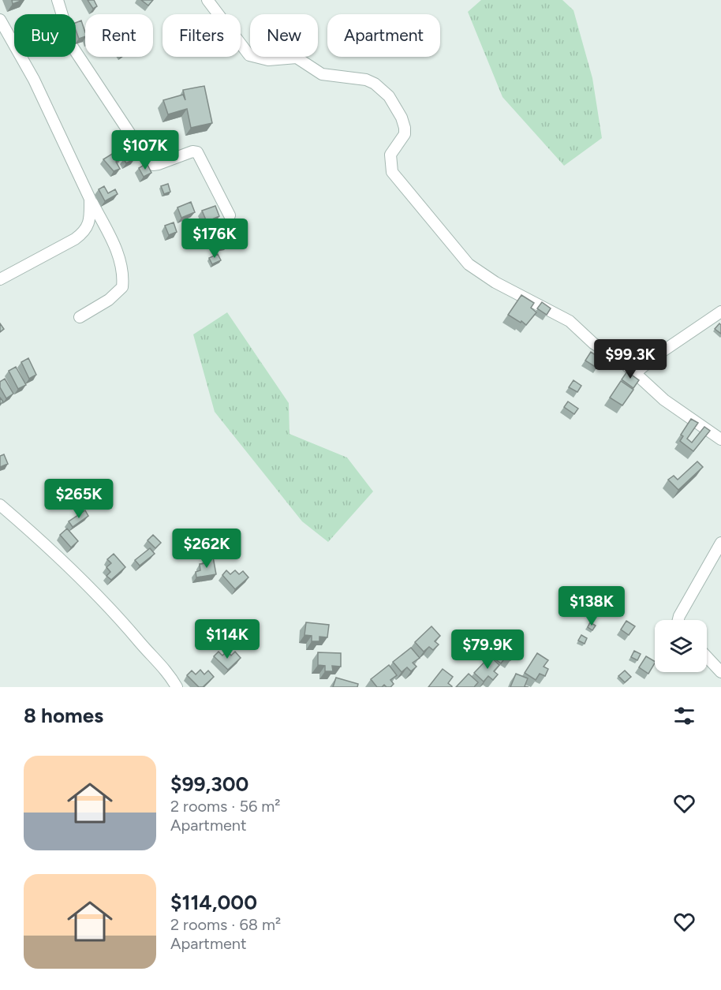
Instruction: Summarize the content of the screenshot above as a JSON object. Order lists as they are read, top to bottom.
{
  "page": {
    "chip": [
      "Buy",
      "Rent",
      "Filters",
      "New",
      "Apartment"
    ],
    "price": [
      "$107K",
      "$176K",
      "$99.3K",
      "$265K",
      "$262K",
      "$138K",
      "$114K",
      "$79.9K"
    ],
    "heading": "8 homes",
    "list": [
      {
        "name": "$99,300",
        "note": "2 rooms · 56 m² · Apartment"
      },
      {
        "name": "$114,000",
        "note": "2 rooms · 68 m² · Apartment"
      }
    ]
  }
}
